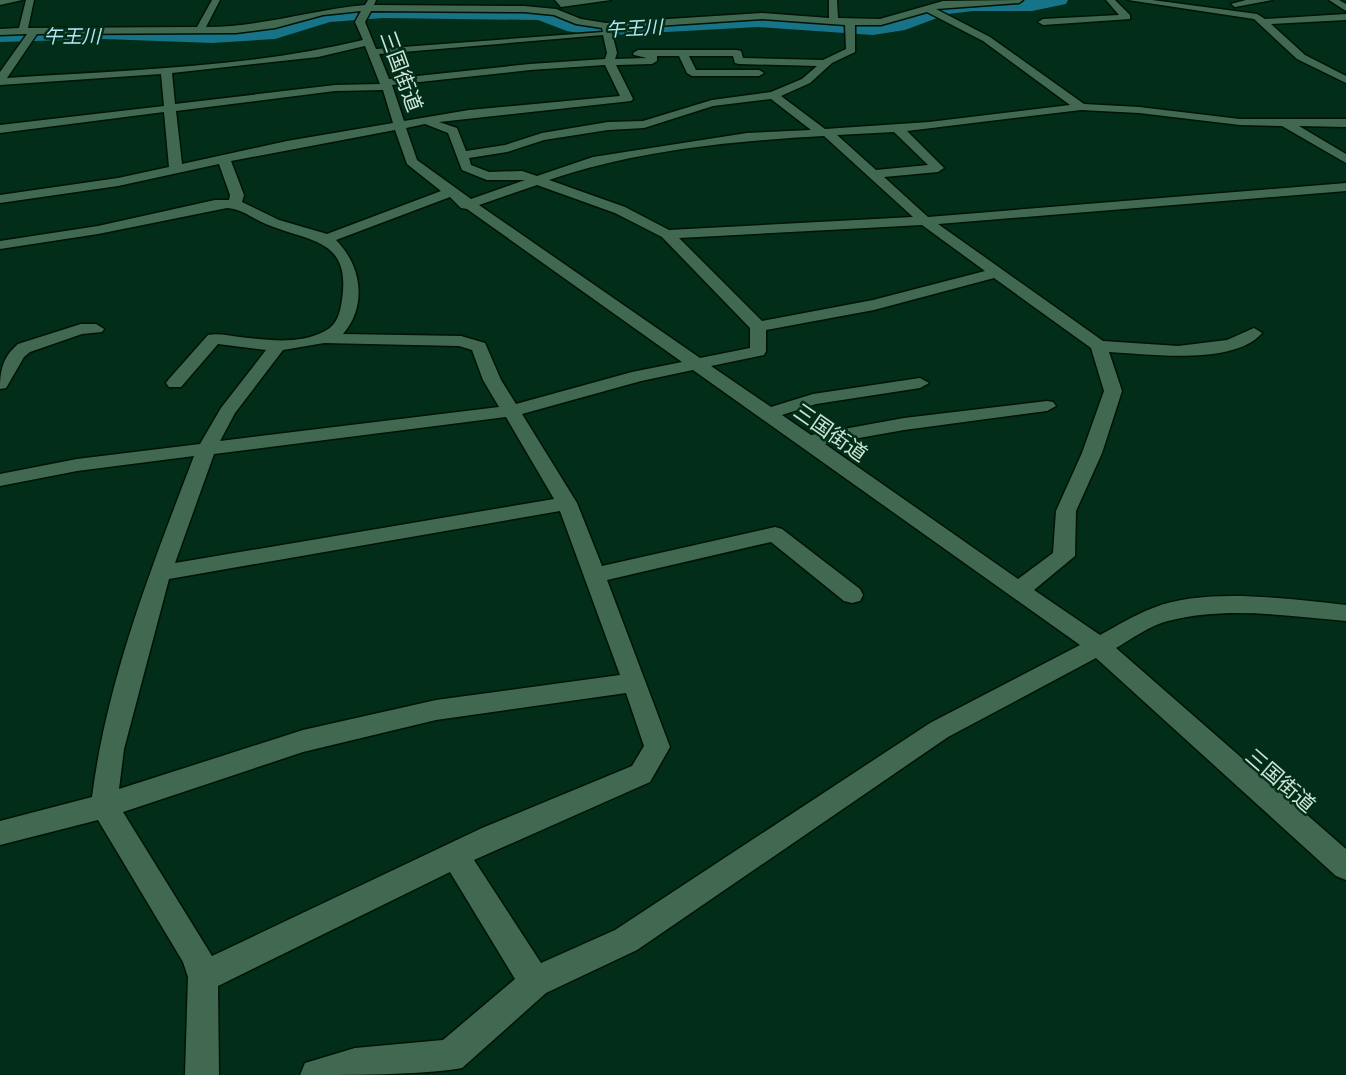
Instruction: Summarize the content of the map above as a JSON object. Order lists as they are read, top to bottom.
{
  "streets": {
    "street": ["三国街道"]
  },
  "water": ["午王川"]
}
